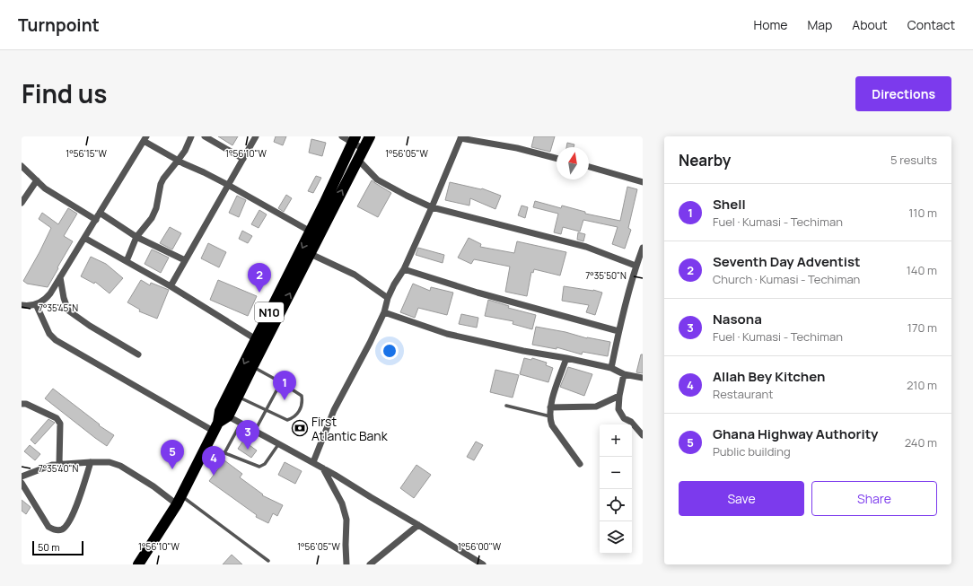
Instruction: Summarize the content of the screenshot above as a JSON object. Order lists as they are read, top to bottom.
{
  "streets": {
    "highway": ["N10"]
  },
  "places": {
    "bank": ["First Atlantic Bank"]
  },
  "scale_bar": "50 m",
  "north": "top",
  "page": {
    "header": "Turnpoint",
    "nav": [
      "Home",
      "Map",
      "About",
      "Contact"
    ],
    "title": "Find us",
    "buttons": [
      "Directions",
      ["Save", "Share"]
    ],
    "heading": ["Nearby", "5 results"],
    "list": [
      {
        "mark": "1",
        "name": "Shell",
        "note": "Fuel · Kumasi - Techiman",
        "value": "110 m"
      },
      {
        "mark": "2",
        "name": "Seventh Day Adventist",
        "note": "Church · Kumasi - Techiman",
        "value": "140 m"
      },
      {
        "mark": "3",
        "name": "Nasona",
        "note": "Fuel · Kumasi - Techiman",
        "value": "170 m"
      },
      {
        "mark": "4",
        "name": "Allah Bey Kitchen",
        "note": "Restaurant",
        "value": "210 m"
      },
      {
        "mark": "5",
        "name": "Ghana Highway Authority",
        "note": "Public building",
        "value": "240 m"
      }
    ],
    "pins": [
      "2",
      "1",
      "3",
      "5",
      "4"
    ],
    "map_buttons": ["+", "−"],
    "scale": "50 m"
  },
  "coordinates": [
    "1°56'15\"W",
    "1°56'10\"W",
    "1°56'05\"W",
    "7°35'50\"N",
    "7°35'45\"N",
    "7°35'40\"N",
    "1°56'00\"W"
  ]
}
